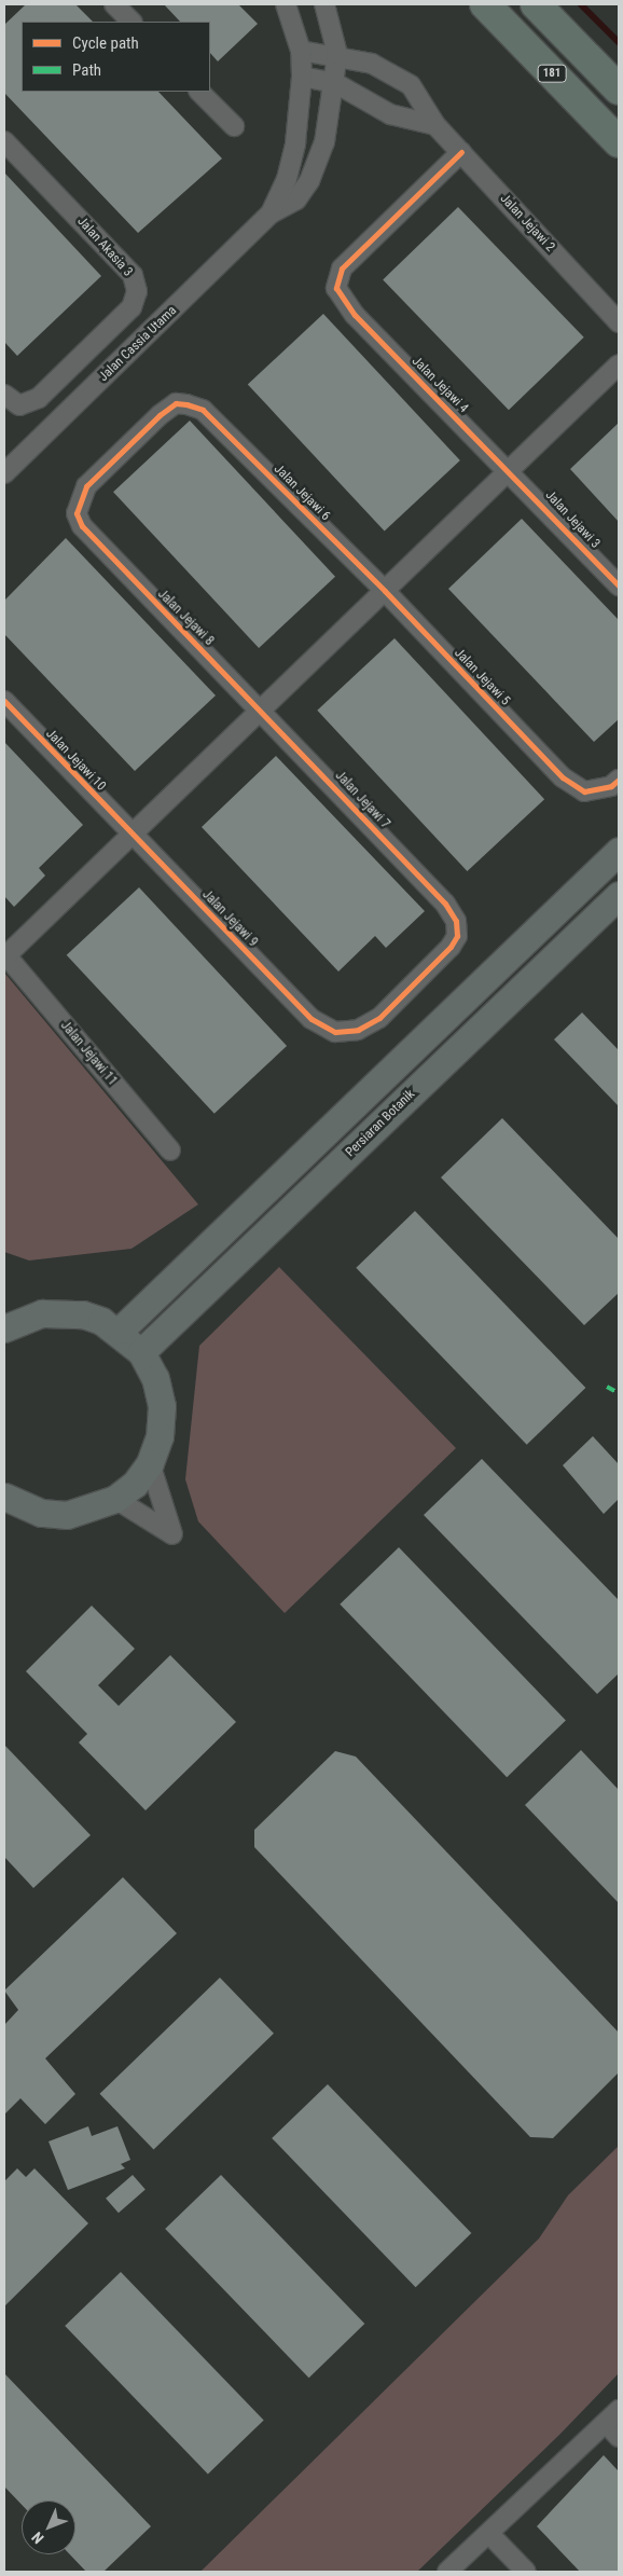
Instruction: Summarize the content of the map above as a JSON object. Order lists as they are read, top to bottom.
{
  "streets": {
    "main road": ["181", "Persiaran Botanik"],
    "street": [
      "Jalan Jejawi 2",
      "Jalan Akasia 3",
      "Jalan Cassia Utama",
      "Jalan Jejawi 4",
      "Jalan Jejawi 6",
      "Jalan Jejawi 3",
      "Jalan Jejawi 8",
      "Jalan Jejawi 5",
      "Jalan Jejawi 10",
      "Jalan Jejawi 7",
      "Jalan Jejawi 9",
      "Jalan Jejawi 11"
    ]
  },
  "crossings": [
    ["Jalan Jejawi 2", "Jalan Cassia Utama"],
    ["Jalan Jejawi 2", "Jalan Jejawi 4"],
    ["Jalan Jejawi 4", "Jalan Jejawi 3"],
    ["Jalan Jejawi 6", "Jalan Jejawi 8"],
    ["Jalan Jejawi 6", "Jalan Jejawi 5"],
    ["Jalan Jejawi 8", "Jalan Jejawi 7"],
    ["Jalan Jejawi 10", "Jalan Jejawi 9"],
    ["Jalan Jejawi 7", "Jalan Jejawi 9"]
  ],
  "legend": ["Cycle path", "Path"],
  "north": "bottom left"
}
